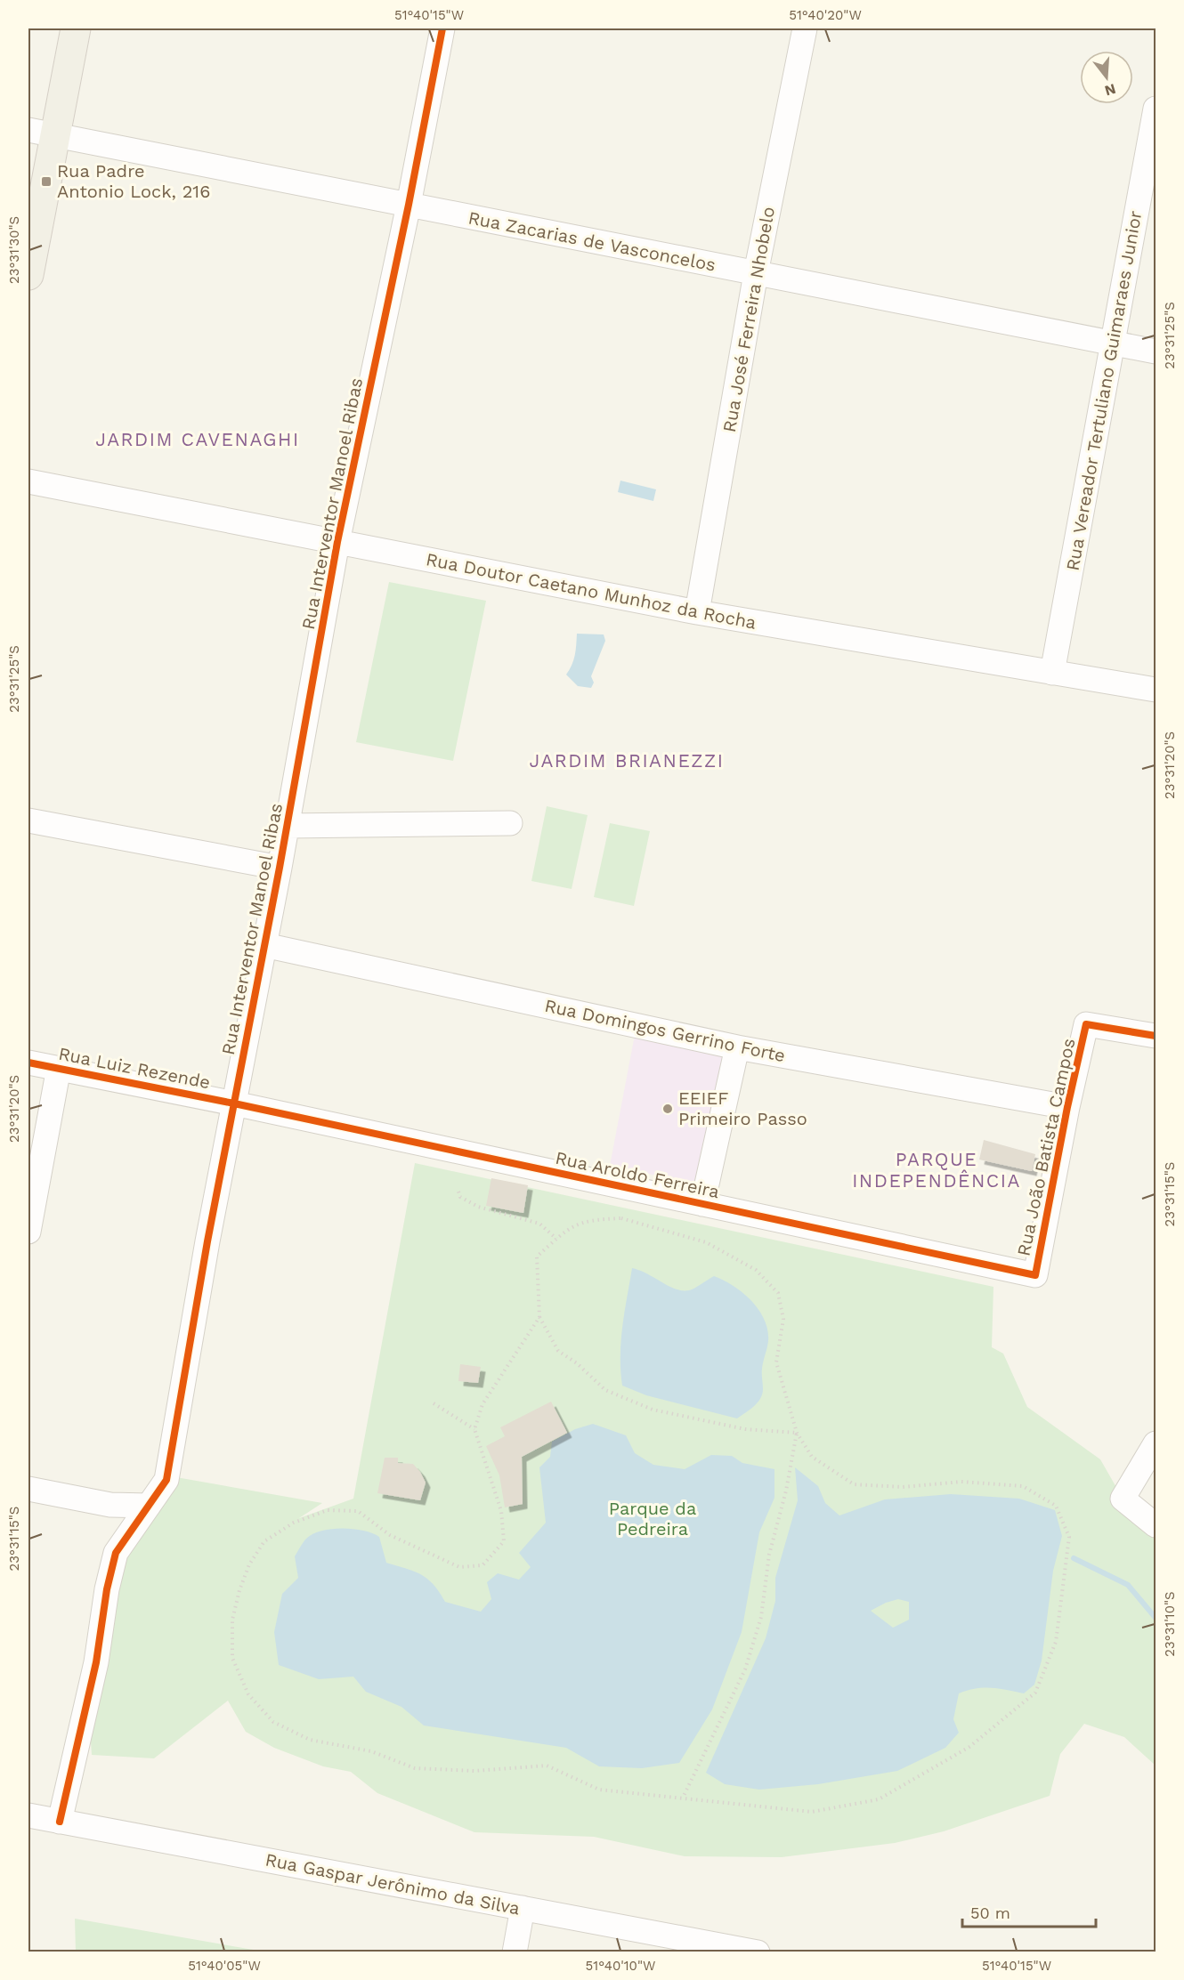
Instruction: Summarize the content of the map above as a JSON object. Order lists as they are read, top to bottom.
{
  "streets": {
    "street": [
      "Rua Zacarias de Vasconcelos",
      "Rua José Ferreira Nhobelo",
      "Rua Vereador Tertuliano Guimaraes Junior",
      "Rua Interventor Manoel Ribas",
      "Rua Doutor Caetano Munhoz da Rocha",
      "Rua Domingos Gerrino Forte",
      "Rua Luiz Rezende",
      "Rua João Batista Campos",
      "Rua Aroldo Ferreira",
      "Rua Gaspar Jerônimo da Silva"
    ]
  },
  "crossings": [
    ["Rua Zacarias de Vasconcelos", "Rua José Ferreira Nhobelo"],
    ["Rua Zacarias de Vasconcelos", "Rua Vereador Tertuliano Guimaraes Junior"],
    ["Rua Zacarias de Vasconcelos", "Rua Interventor Manoel Ribas"],
    ["Rua José Ferreira Nhobelo", "Rua Doutor Caetano Munhoz da Rocha"],
    ["Rua Vereador Tertuliano Guimaraes Junior", "Rua Doutor Caetano Munhoz da Rocha"],
    ["Rua Interventor Manoel Ribas", "Rua Doutor Caetano Munhoz da Rocha"],
    ["Rua Interventor Manoel Ribas", "Rua Domingos Gerrino Forte"],
    ["Rua Interventor Manoel Ribas", "Rua Luiz Rezende"],
    ["Rua Interventor Manoel Ribas", "Rua Aroldo Ferreira"],
    ["Rua Interventor Manoel Ribas", "Rua Gaspar Jerônimo da Silva"],
    ["Rua Domingos Gerrino Forte", "Rua João Batista Campos"],
    ["Rua Luiz Rezende", "Rua Aroldo Ferreira"],
    ["Rua João Batista Campos", "Rua Aroldo Ferreira"]
  ],
  "districts": ["JARDIM CAVENAGHI", "JARDIM BRIANEZZI", "PARQUE INDEPENDÊNCIA"],
  "parks": ["Parque da Pedreira"],
  "places": {
    "transit": ["Rua Padre Antonio Lock, 216"],
    "other": ["EEIEF Primeiro Passo"]
  },
  "scale_bar": "50 m",
  "north": "bottom",
  "coordinates": [
    "51°40'15\"W",
    "51°40'20\"W",
    "23°31'30\"S",
    "23°31'25\"S",
    "23°31'20\"S",
    "23°31'15\"S",
    "23°31'10\"S",
    "51°40'05\"W",
    "51°40'10\"W"
  ]
}
